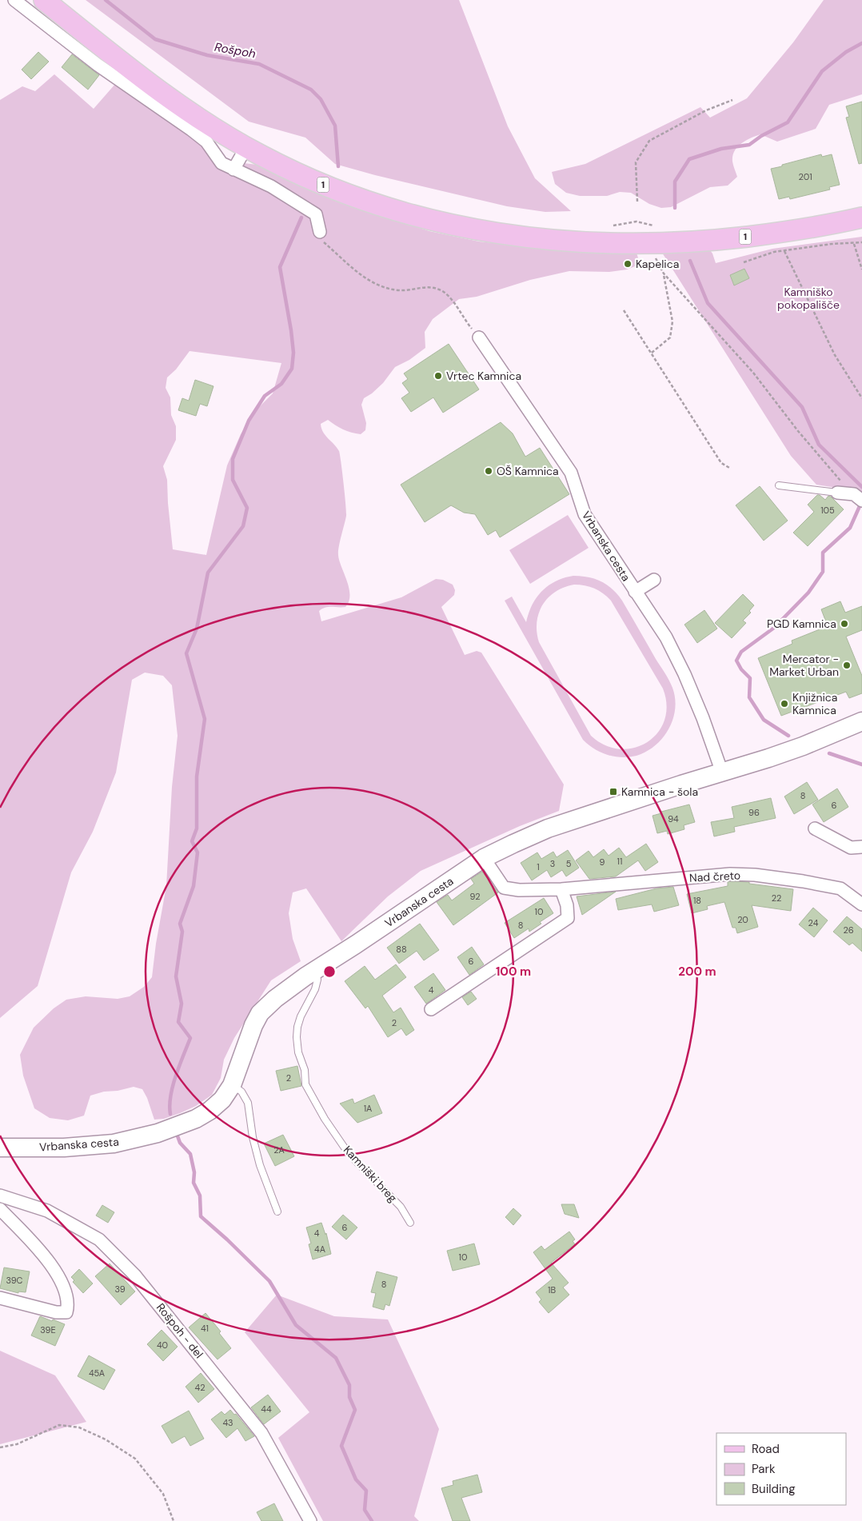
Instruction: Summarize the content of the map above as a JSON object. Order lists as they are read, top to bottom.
{
  "streets": {
    "main road": ["1"],
    "street": ["Vrbanska cesta", "Nad čreto", "Rošpoh - del"],
    "lane": ["Kamniški breg"]
  },
  "crossings": [
    ["Vrbanska cesta", "Nad čreto"],
    ["Vrbanska cesta", "Kamniški breg"]
  ],
  "water": ["Rošpoh"],
  "parks": ["Kamniško pokopališče"],
  "places": {
    "other": [
      "Kapelica",
      "Vrtec Kamnica",
      "OŠ Kamnica",
      "PGD Kamnica",
      "Mercator - Market Urban",
      "Knjižnica Kamnica"
    ],
    "transit": ["Kamnica - šola"]
  },
  "house_numbers": [
    "201",
    "105",
    "8",
    "6",
    "96",
    "94",
    "11",
    "9",
    "3",
    "5",
    "1",
    "92",
    "22",
    "18",
    "10",
    "20",
    "24",
    "8",
    "26",
    "88",
    "6",
    "4",
    "2",
    "2",
    "1A",
    "2A",
    "6",
    "4",
    "4A",
    "10",
    "39C",
    "8",
    "39",
    "1B",
    "41",
    "39E",
    "40",
    "45A",
    "42",
    "44",
    "43"
  ],
  "legend": ["Road", "Park", "Building"],
  "rings": ["100 m", "200 m"]
}
